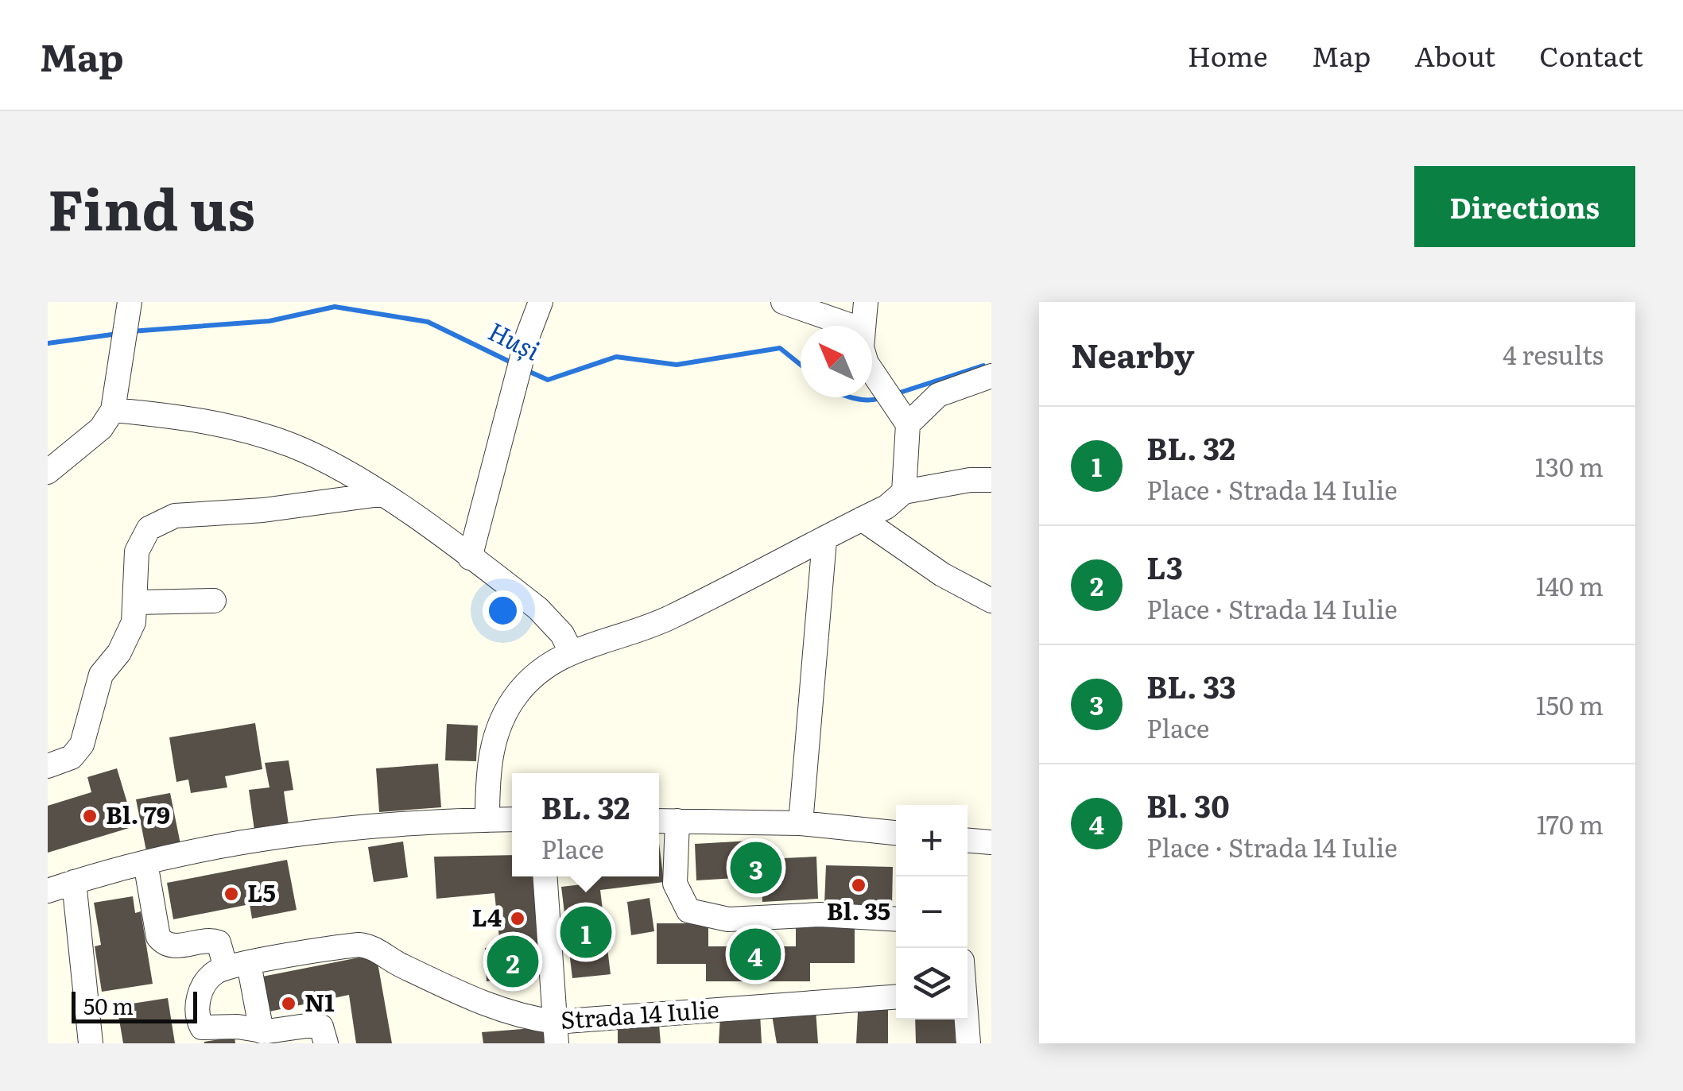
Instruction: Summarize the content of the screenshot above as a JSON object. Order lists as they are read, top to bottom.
{
  "streets": {
    "street": ["Strada 14 Iulie"]
  },
  "water": ["Huși"],
  "places": [
    "Bl. 79",
    "Bl. 35",
    "L5",
    "L4",
    "N1"
  ],
  "scale_bar": "50 m",
  "north": "top left",
  "page": {
    "header": "Map",
    "nav": [
      "Home",
      "Map",
      "About",
      "Contact"
    ],
    "title": "Find us",
    "buttons": "Directions",
    "heading": ["Nearby", "4 results"],
    "list": [
      {
        "mark": "1",
        "name": "BL. 32",
        "note": "Place · Strada 14 Iulie",
        "value": "130 m"
      },
      {
        "mark": "2",
        "name": "L3",
        "note": "Place · Strada 14 Iulie",
        "value": "140 m"
      },
      {
        "mark": "3",
        "name": "BL. 33",
        "note": "Place",
        "value": "150 m"
      },
      {
        "mark": "4",
        "name": "Bl. 30",
        "note": "Place · Strada 14 Iulie",
        "value": "170 m"
      }
    ],
    "popup": ["BL. 32", "Place"],
    "map_buttons": ["+", "−"],
    "pins": [
      "3",
      "1",
      "4",
      "2"
    ],
    "scale": "50 m"
  }
}
